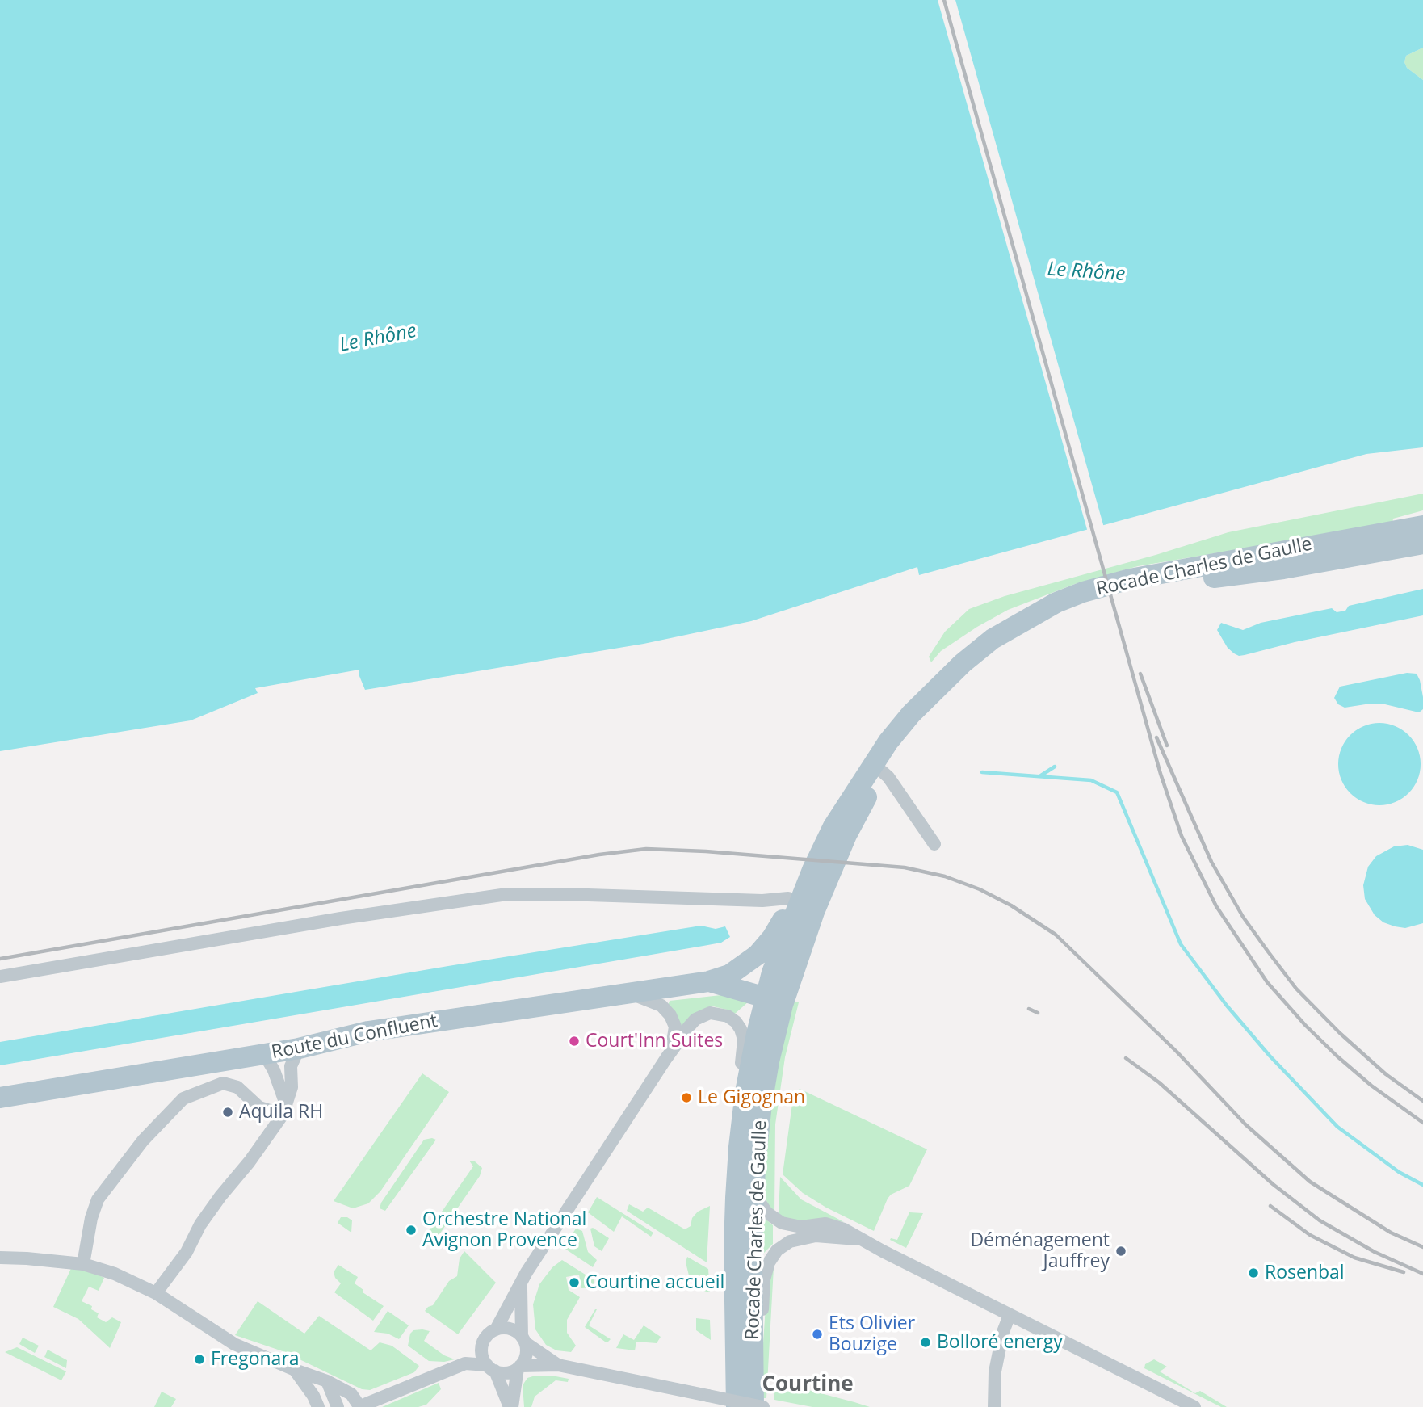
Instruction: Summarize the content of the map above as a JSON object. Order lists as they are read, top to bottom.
{
  "streets": {
    "main road": ["Rocade Charles de Gaulle", "Route du Confluent"]
  },
  "districts": ["Courtine"],
  "water": ["Le Rhône"],
  "places": [
    "Court'Inn Suites",
    "Le Gigognan",
    "Aquila RH",
    "Orchestre National Avignon Provence",
    "Déménagement Jauffrey",
    "Rosenbal",
    "Courtine accueil",
    "Ets Olivier Bouzige",
    "Bolloré energy",
    "Fregonara"
  ]
}
